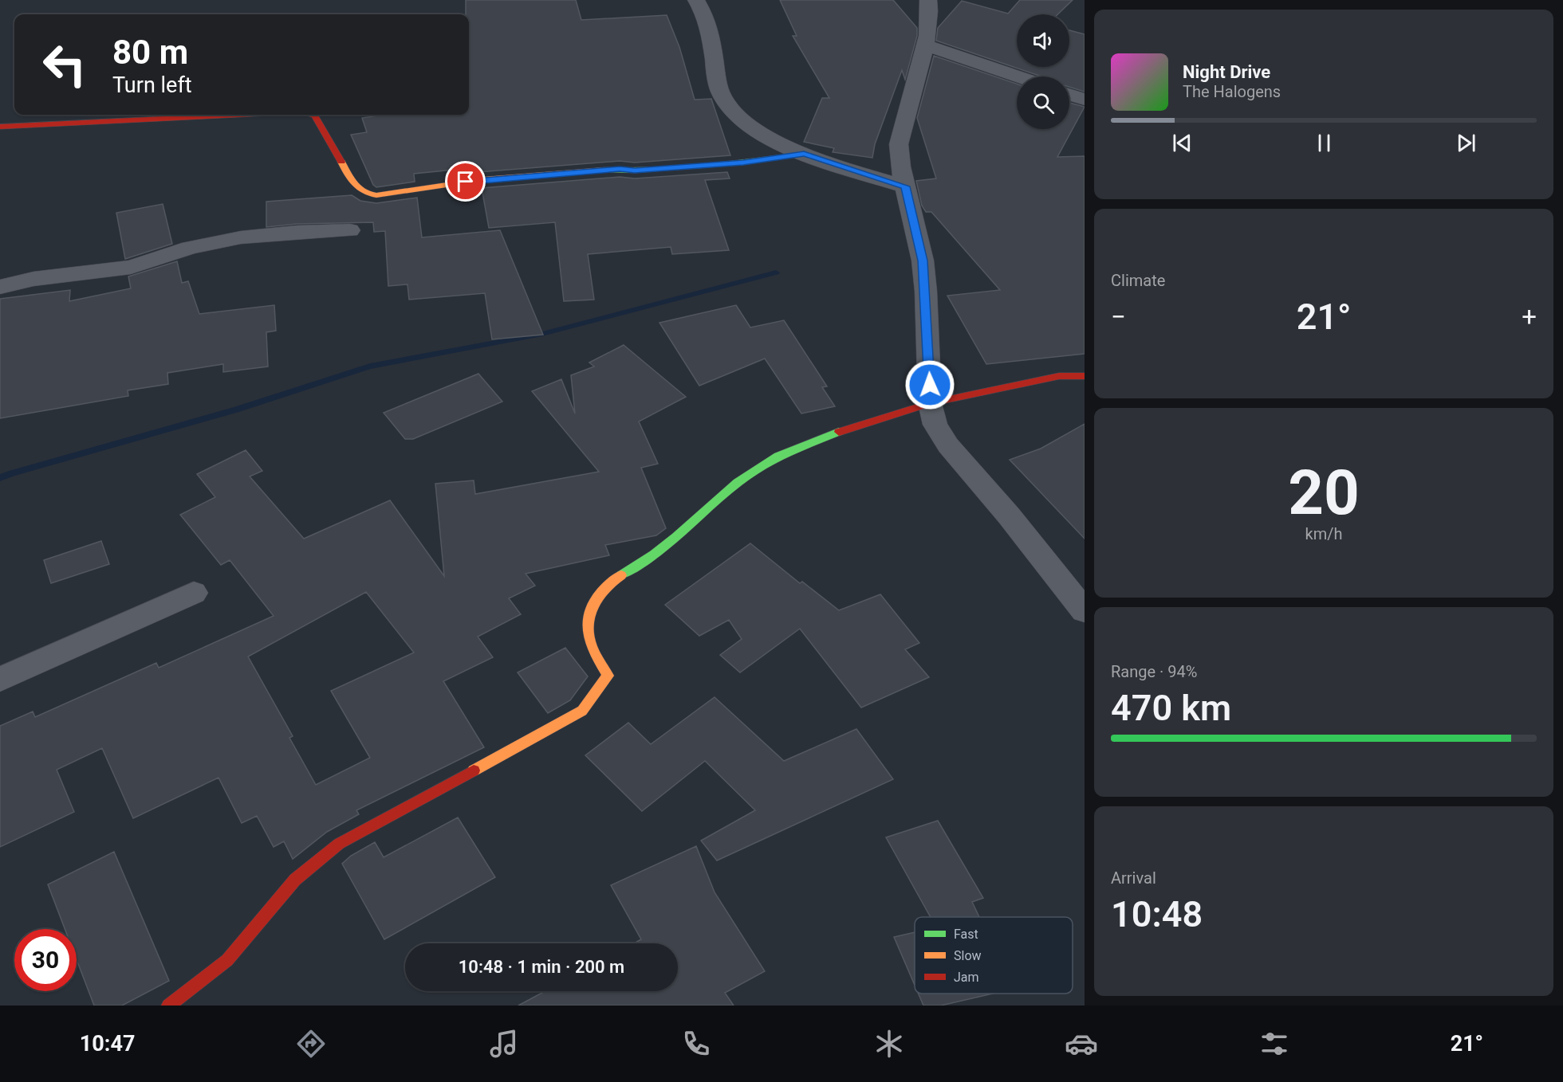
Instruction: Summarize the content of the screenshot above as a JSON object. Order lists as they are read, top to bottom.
{
  "legend": ["Fast", "Slow", "Jam"],
  "page": {
    "turn": ["80 m", "Turn left"],
    "song": ["Night Drive", "The Halogens"],
    "tile": [
      "Climate",
      ["20", "km/h"],
      ["Range · 94%", "470 km"],
      ["Arrival", "10:48"]
    ],
    "heat": ["−", "21°", "+"],
    "limit": "30",
    "trip": "10:48 · 1 min · 200 m",
    "tabs": ["10:47", "21°"]
  }
}
